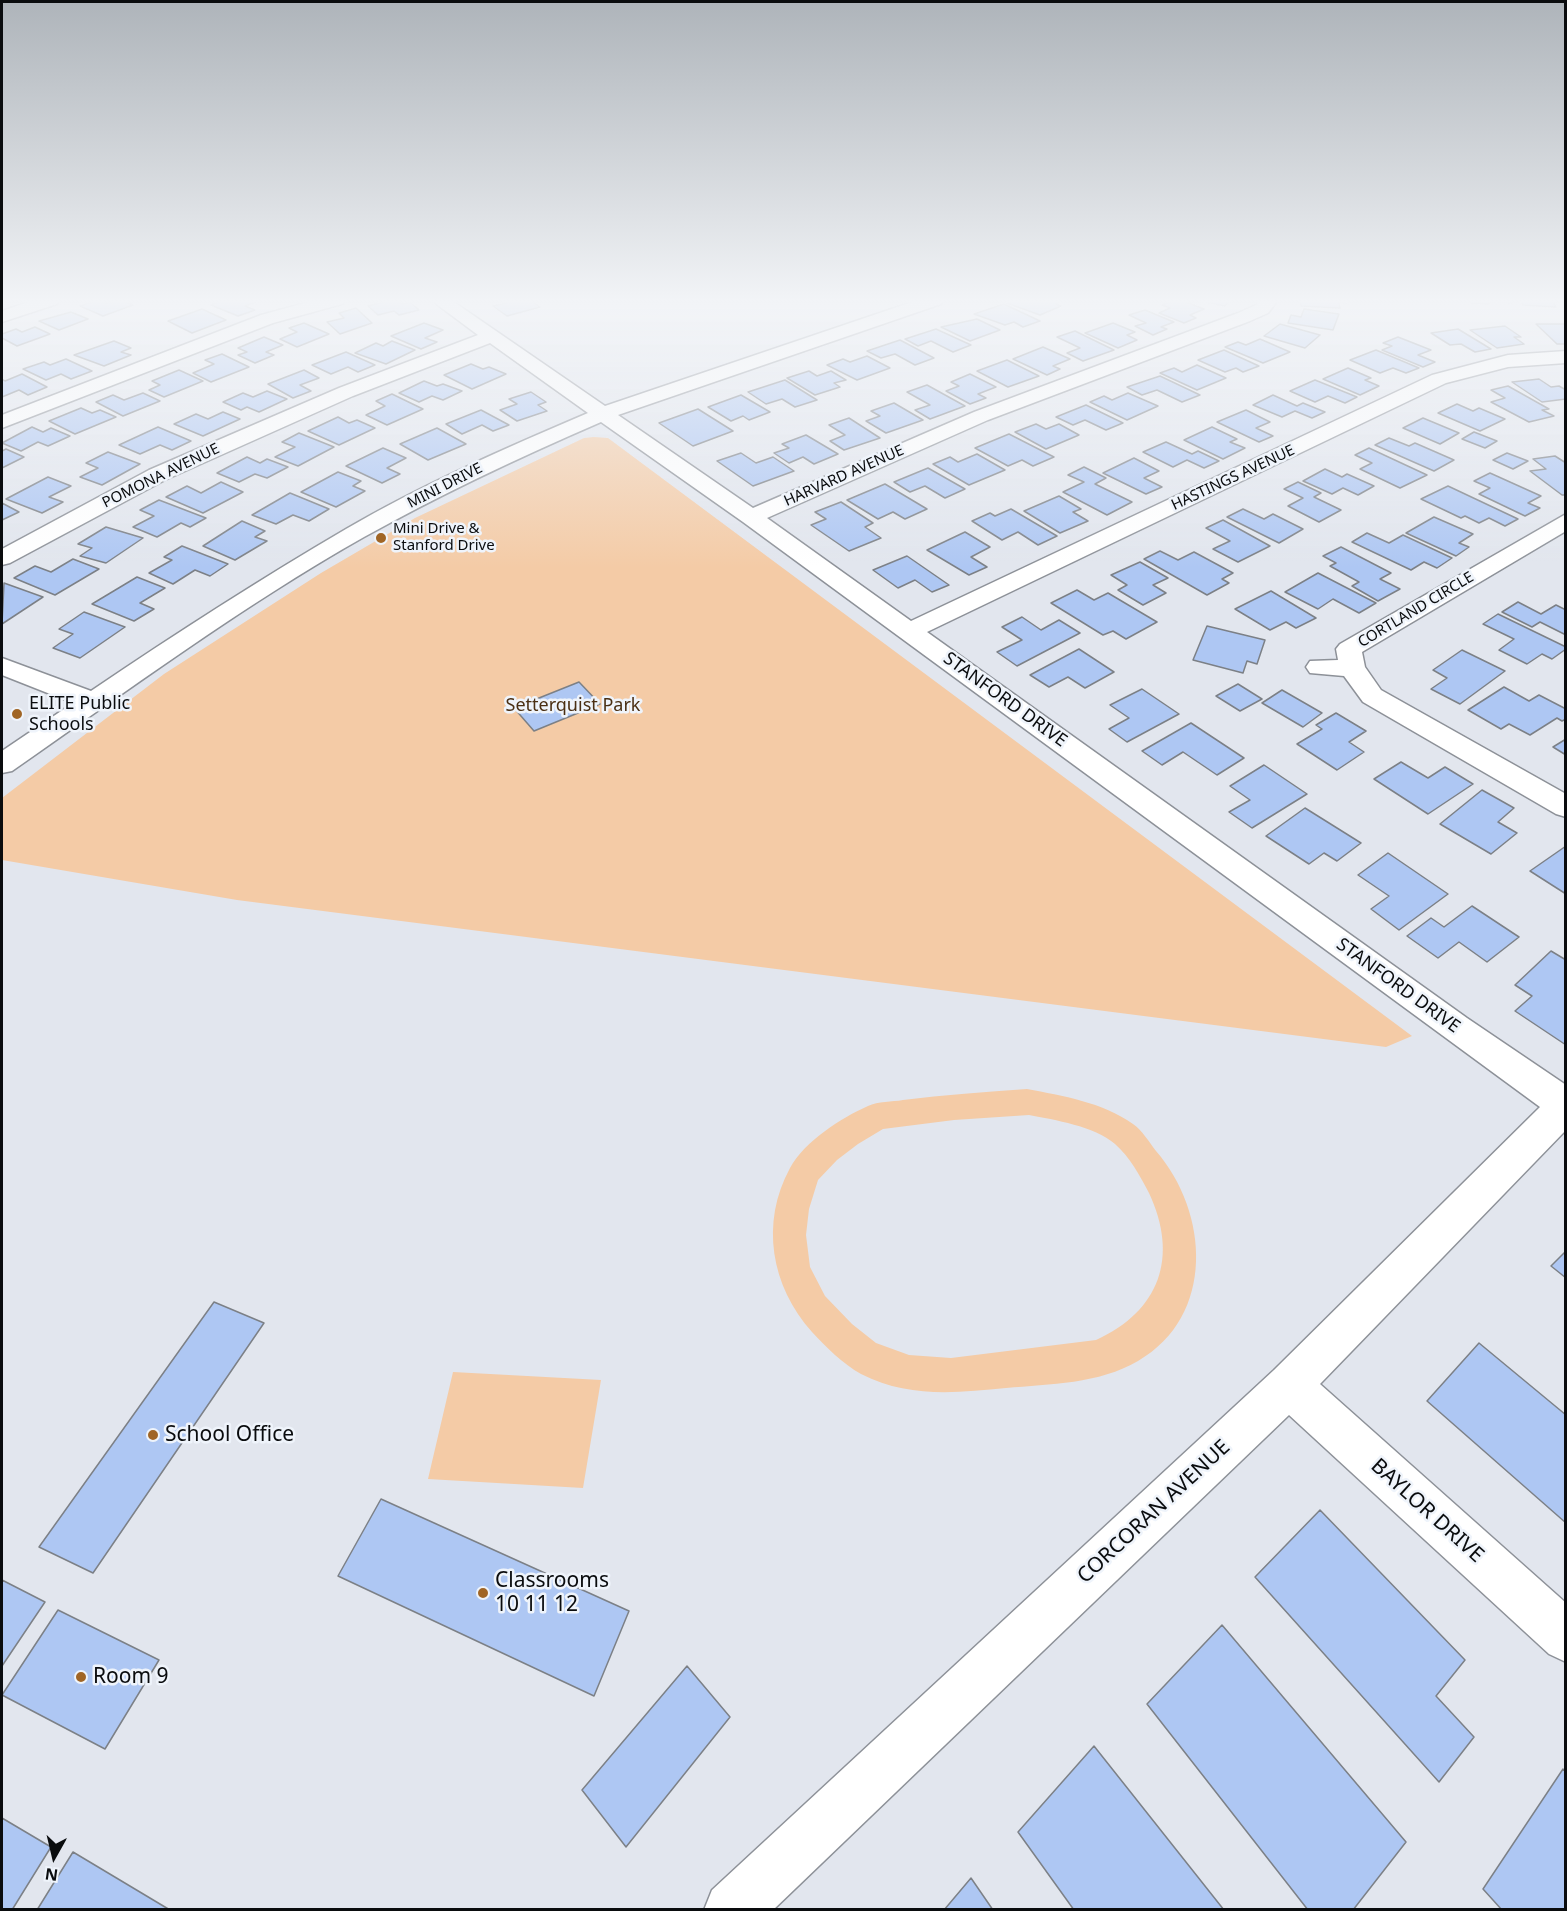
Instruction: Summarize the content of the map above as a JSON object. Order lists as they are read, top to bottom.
{
  "streets": {
    "street": [
      "POMONA AVENUE",
      "HARVARD AVENUE",
      "HASTINGS AVENUE",
      "MINI DRIVE",
      "CORTLAND CIRCLE",
      "STANFORD DRIVE",
      "BAYLOR DRIVE",
      "CORCORAN AVENUE"
    ]
  },
  "crossings": [
    ["HARVARD AVENUE", "STANFORD DRIVE"],
    ["HASTINGS AVENUE", "STANFORD DRIVE"],
    ["MINI DRIVE", "STANFORD DRIVE"],
    ["STANFORD DRIVE", "CORCORAN AVENUE"],
    ["BAYLOR DRIVE", "CORCORAN AVENUE"]
  ],
  "parks": ["Setterquist Park"],
  "places": [
    "Mini Drive & Stanford Drive",
    "ELITE Public Schools",
    "School Office",
    "Classrooms 10 11 12",
    "Room 9"
  ],
  "north": "bottom"
}
